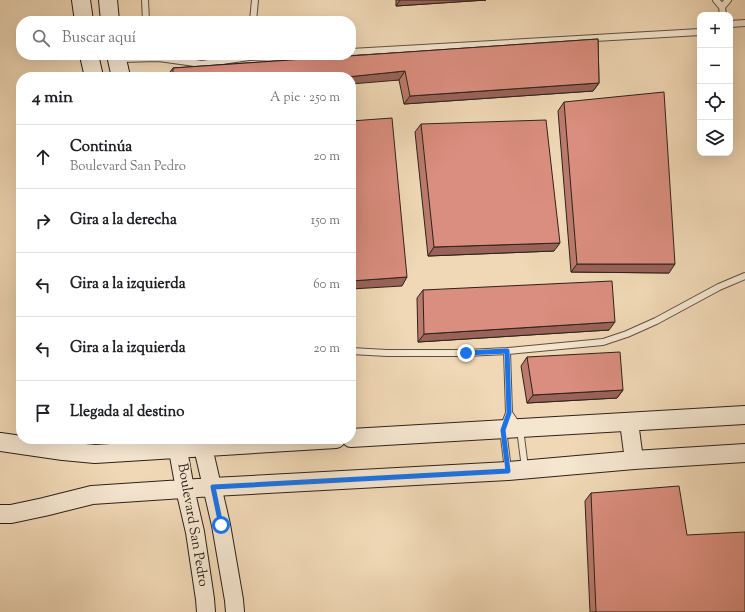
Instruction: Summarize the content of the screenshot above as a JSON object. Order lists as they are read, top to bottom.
{
  "streets": {
    "street": ["Boulevard San Pedro"]
  },
  "page": {
    "map_buttons": ["+", "−"],
    "search": "Buscar aquí",
    "heading": ["4 min", "A pie · 250 m"],
    "list": [
      ["Continúa", "Boulevard San Pedro", "20 m"],
      ["Gira a la derecha", "150 m"],
      ["Gira a la izquierda", "60 m"],
      ["Gira a la izquierda", "20 m"],
      "Llegada al destino"
    ]
  }
}
